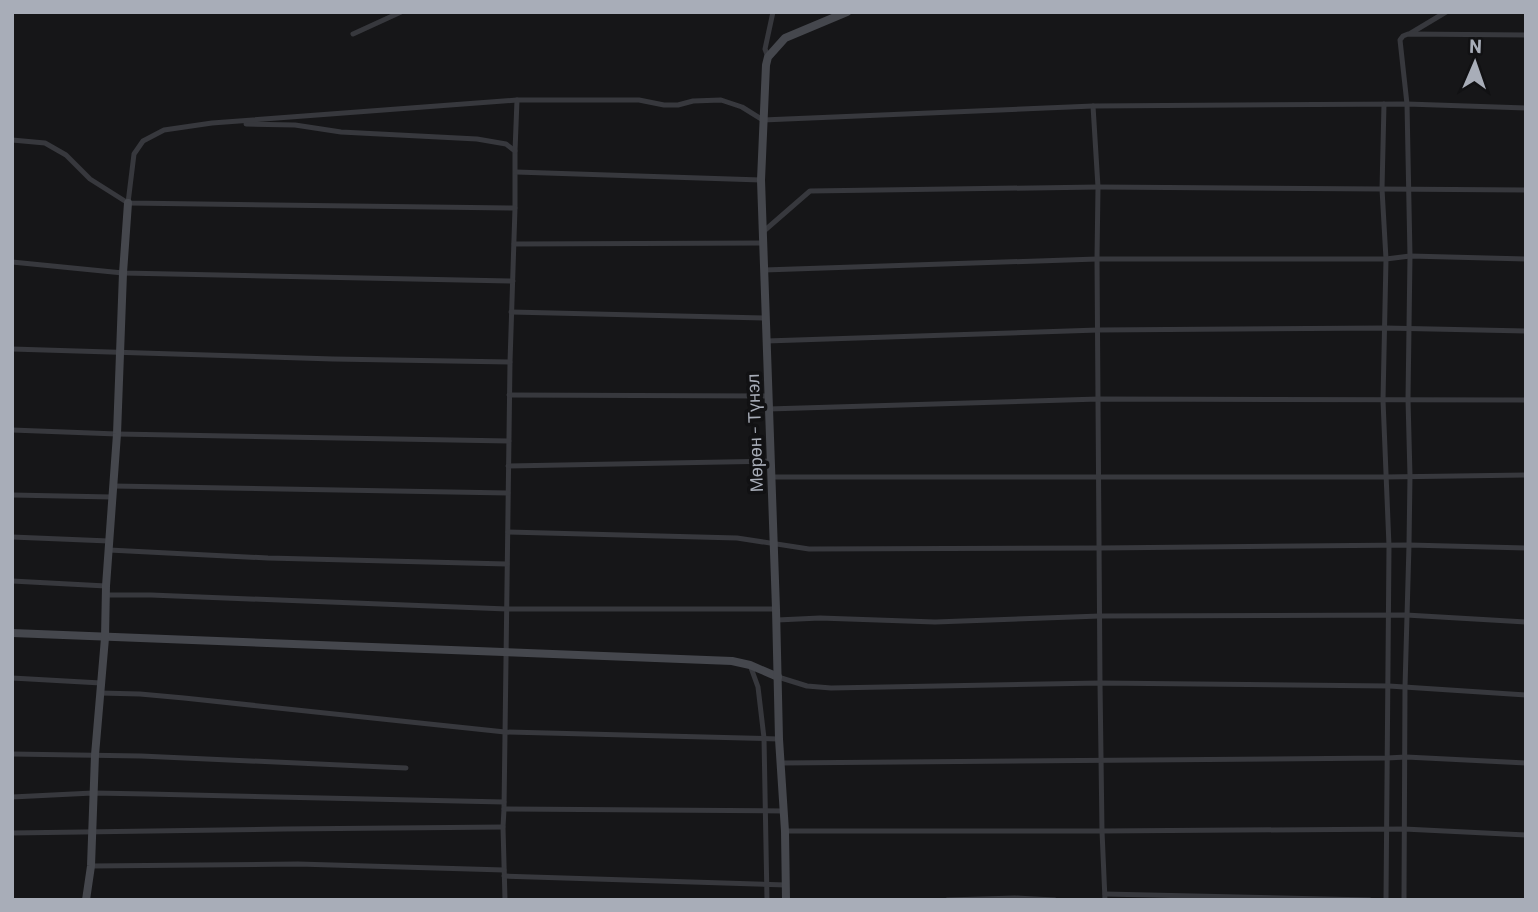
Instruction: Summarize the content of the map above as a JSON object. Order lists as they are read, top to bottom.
{
  "streets": {
    "street": ["Мөрөн - Түнэл"]
  },
  "north": "top"
}
